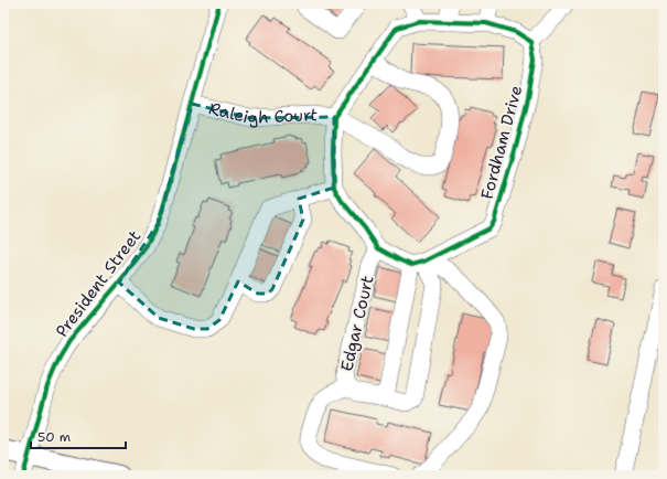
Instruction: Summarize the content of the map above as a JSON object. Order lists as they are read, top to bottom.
{
  "streets": {
    "street": [
      "Raleigh Court",
      "Fordham Drive",
      "President Street",
      "Edgar Court"
    ]
  },
  "crossings": [
    ["Raleigh Court", "President Street"],
    ["Fordham Drive", "Edgar Court"]
  ],
  "scale_bar": "50 m"
}
